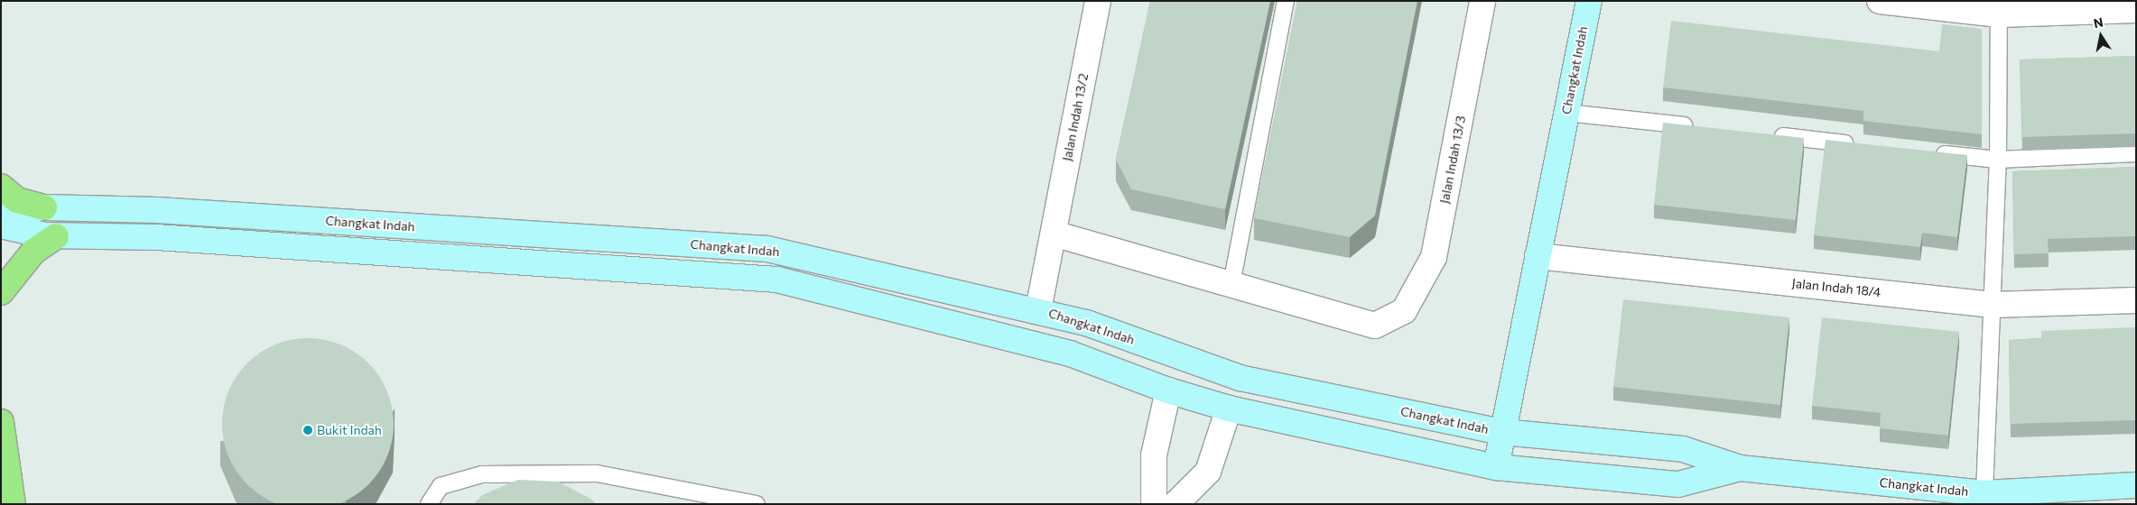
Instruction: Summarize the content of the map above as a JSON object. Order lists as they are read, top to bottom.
{
  "streets": {
    "street": [
      "Changkat Indah",
      "Jalan Indah 13/2",
      "Jalan Indah 13/3",
      "Jalan Indah 18/4"
    ]
  },
  "crossings": [
    ["Changkat Indah", "Jalan Indah 13/2"],
    ["Changkat Indah", "Jalan Indah 18/4"]
  ],
  "places": ["Bukit Indah"],
  "north": "top"
}
